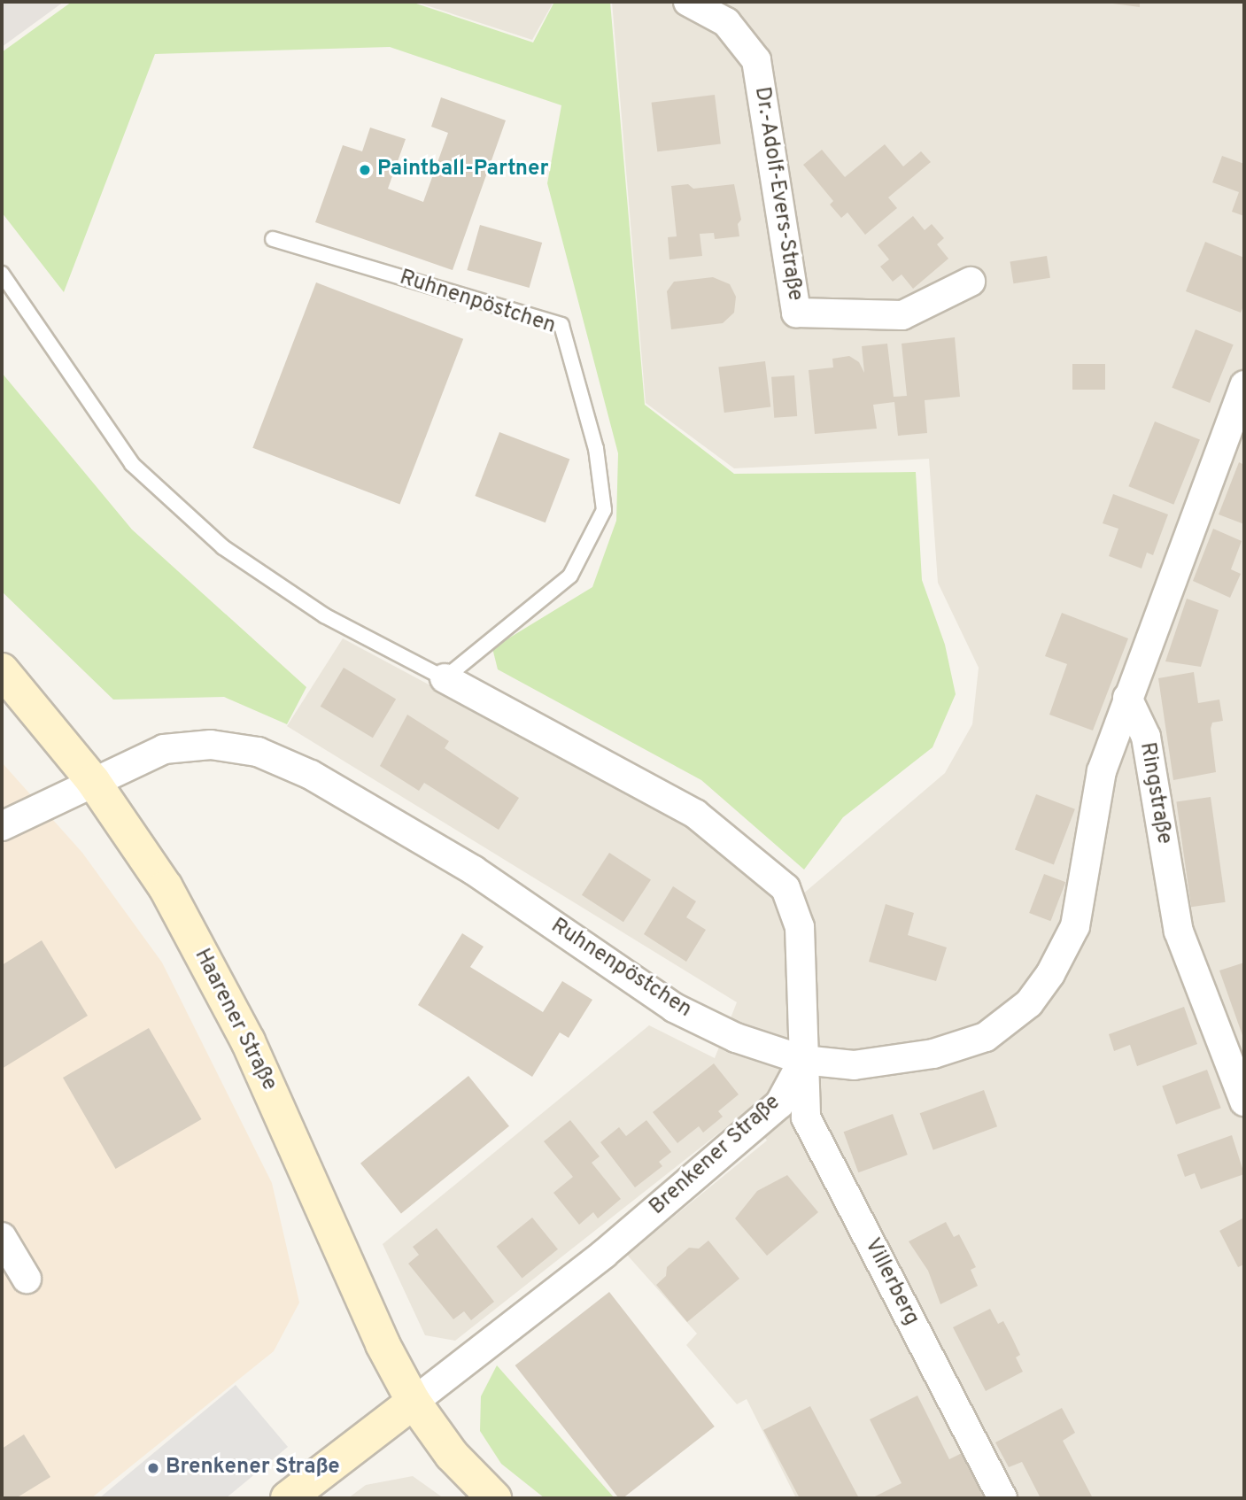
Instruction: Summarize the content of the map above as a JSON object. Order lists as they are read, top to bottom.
{
  "streets": {
    "main road": ["Haarener Straße", "Brenkener Straße"],
    "street": [
      "Dr.-Adolf-Evers-Straße",
      "Ruhnenpöstchen",
      "Ringstraße",
      "Villerberg"
    ]
  },
  "crossings": [
    ["Ruhnenpöstchen", "Haarener Straße"],
    ["Ruhnenpöstchen", "Brenkener Straße"],
    ["Ruhnenpöstchen", "Villerberg"],
    ["Haarener Straße", "Brenkener Straße"],
    ["Brenkener Straße", "Villerberg"]
  ],
  "places": ["Paintball-Partner", "Brenkener Straße"]
}
